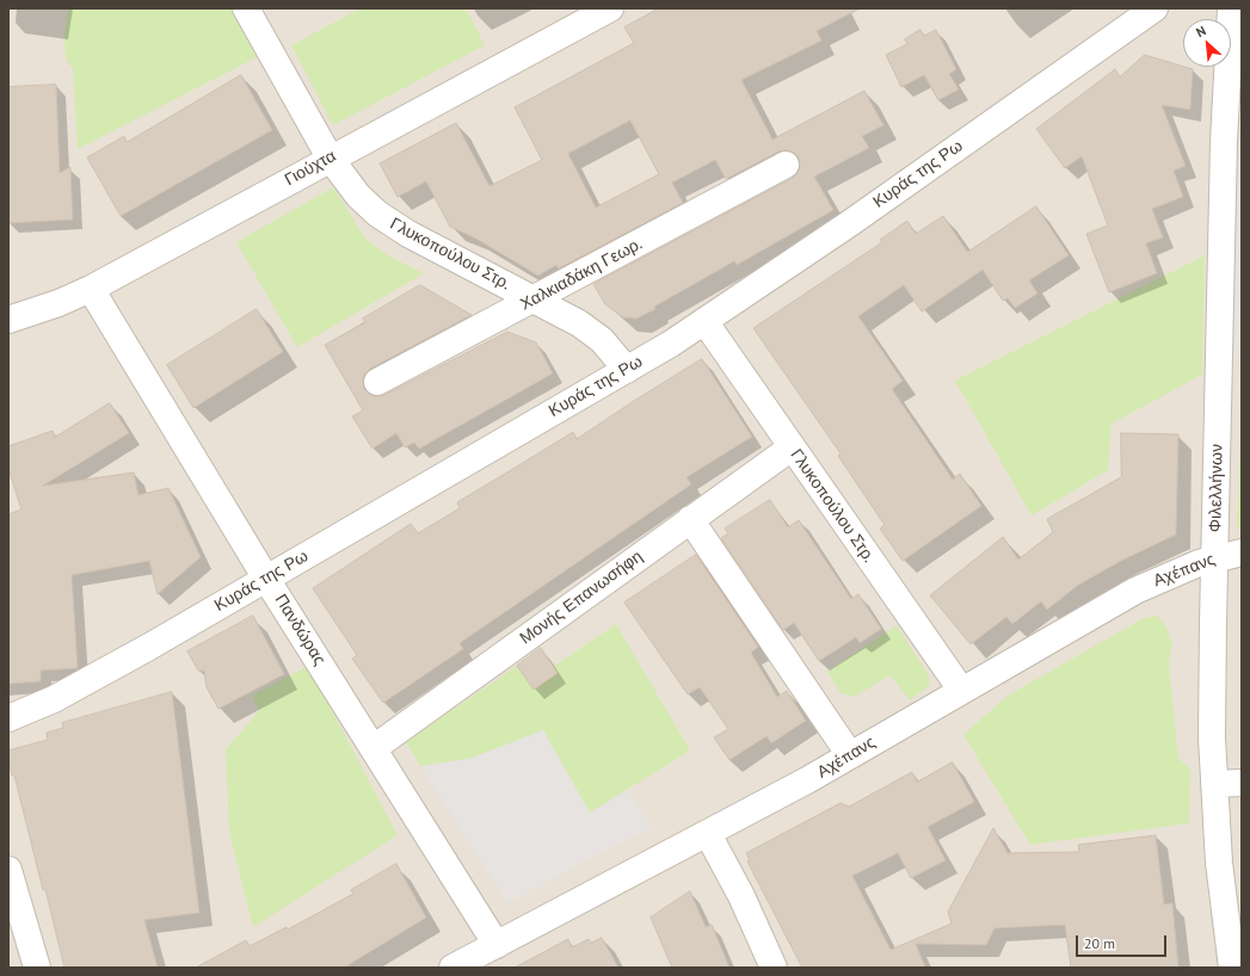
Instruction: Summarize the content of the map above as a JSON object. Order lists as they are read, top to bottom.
{
  "streets": {
    "street": [
      "Γιούχτα",
      "Κυράς της Ρω",
      "Γλυκοπούλου Στρ.",
      "Χαλκιαδάκη Γεωρ.",
      "Φιλελλήνων",
      "Αχέπανς",
      "Μονής Επανωσήφη",
      "Πανδώρας"
    ]
  },
  "crossings": [
    ["Γιούχτα", "Γλυκοπούλου Στρ."],
    ["Γιούχτα", "Πανδώρας"],
    ["Κυράς της Ρω", "Γλυκοπούλου Στρ."],
    ["Κυράς της Ρω", "Πανδώρας"],
    ["Γλυκοπούλου Στρ.", "Χαλκιαδάκη Γεωρ."],
    ["Γλυκοπούλου Στρ.", "Αχέπανς"],
    ["Γλυκοπούλου Στρ.", "Μονής Επανωσήφη"],
    ["Φιλελλήνων", "Αχέπανς"],
    ["Αχέπανς", "Πανδώρας"],
    ["Μονής Επανωσήφη", "Πανδώρας"]
  ],
  "scale_bar": "20 m",
  "north": "top left"
}
